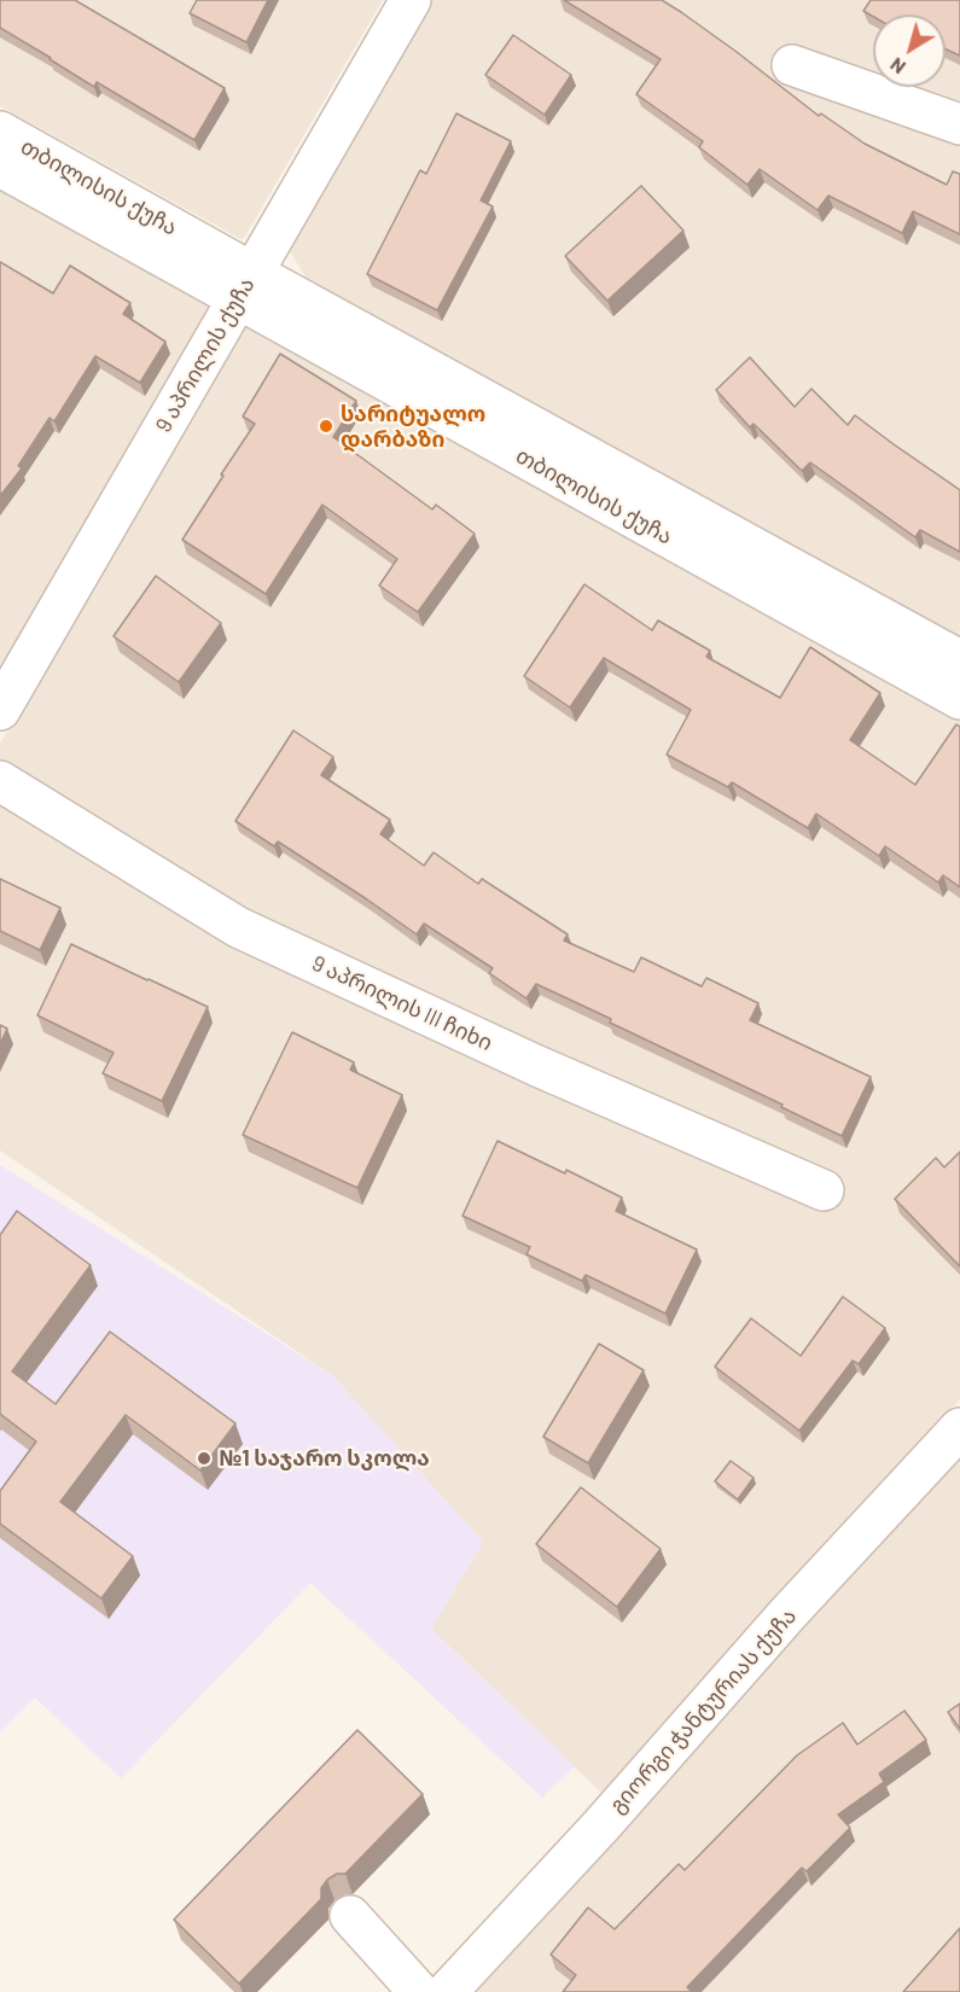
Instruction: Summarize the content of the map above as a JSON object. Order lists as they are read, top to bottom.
{
  "streets": {
    "street": [
      "თბილისის ქუჩა",
      "9 აპრილის ქუჩა",
      "9 აპრილის III ჩიხი",
      "გიორგი ჭანტურიას ქუჩა"
    ]
  },
  "crossings": [
    ["თბილისის ქუჩა", "9 აპრილის ქუჩა"]
  ],
  "places": ["სარიტუალო დარბაზი", "№1 საჯარო სკოლა"],
  "north": "bottom left"
}
